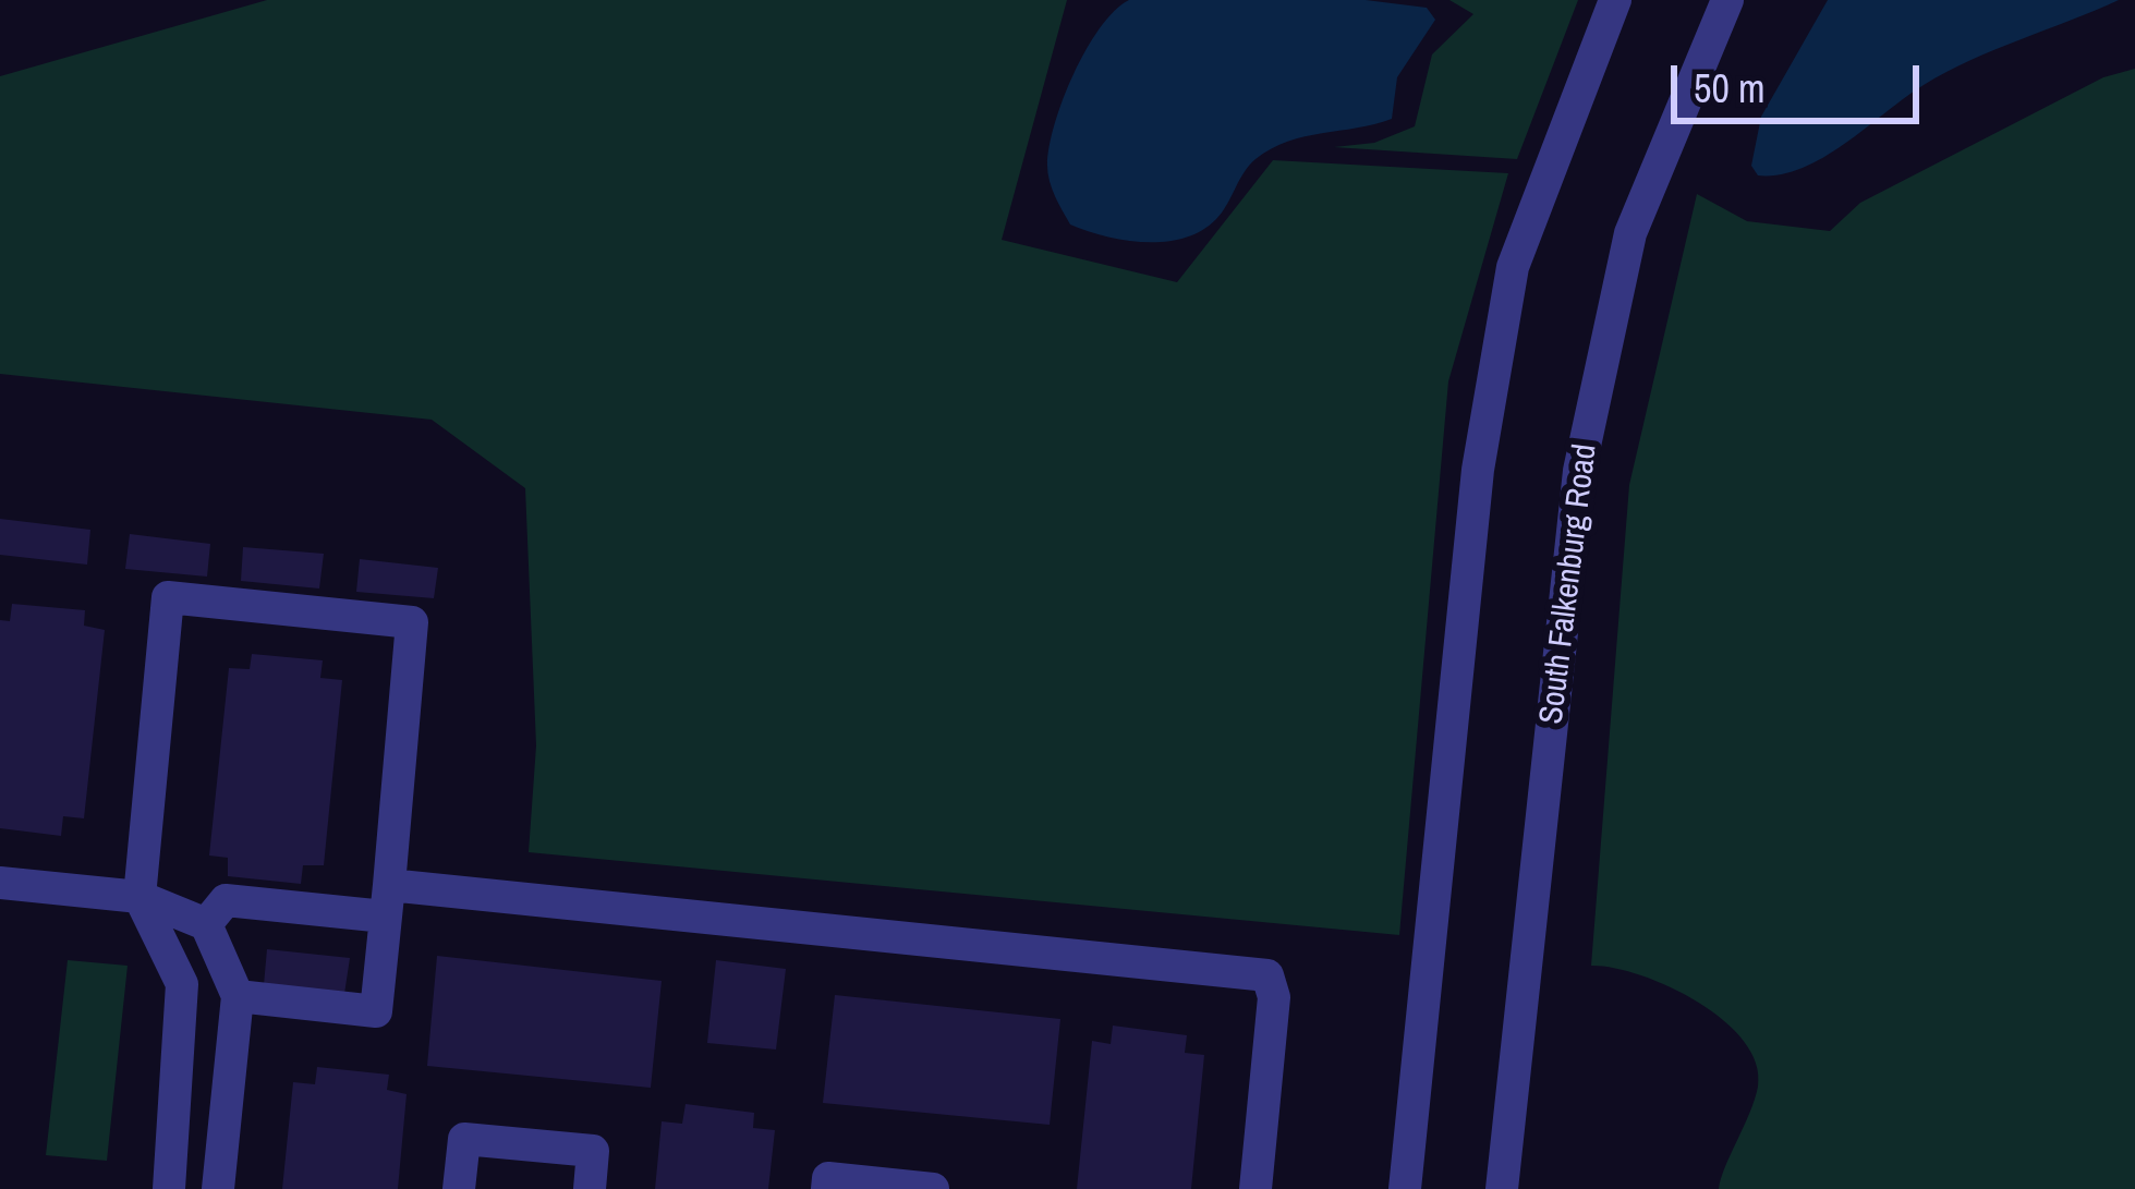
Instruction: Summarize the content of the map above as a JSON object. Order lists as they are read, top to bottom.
{
  "streets": {
    "street": ["South Falkenburg Road"]
  },
  "scale_bar": "50 m"
}
